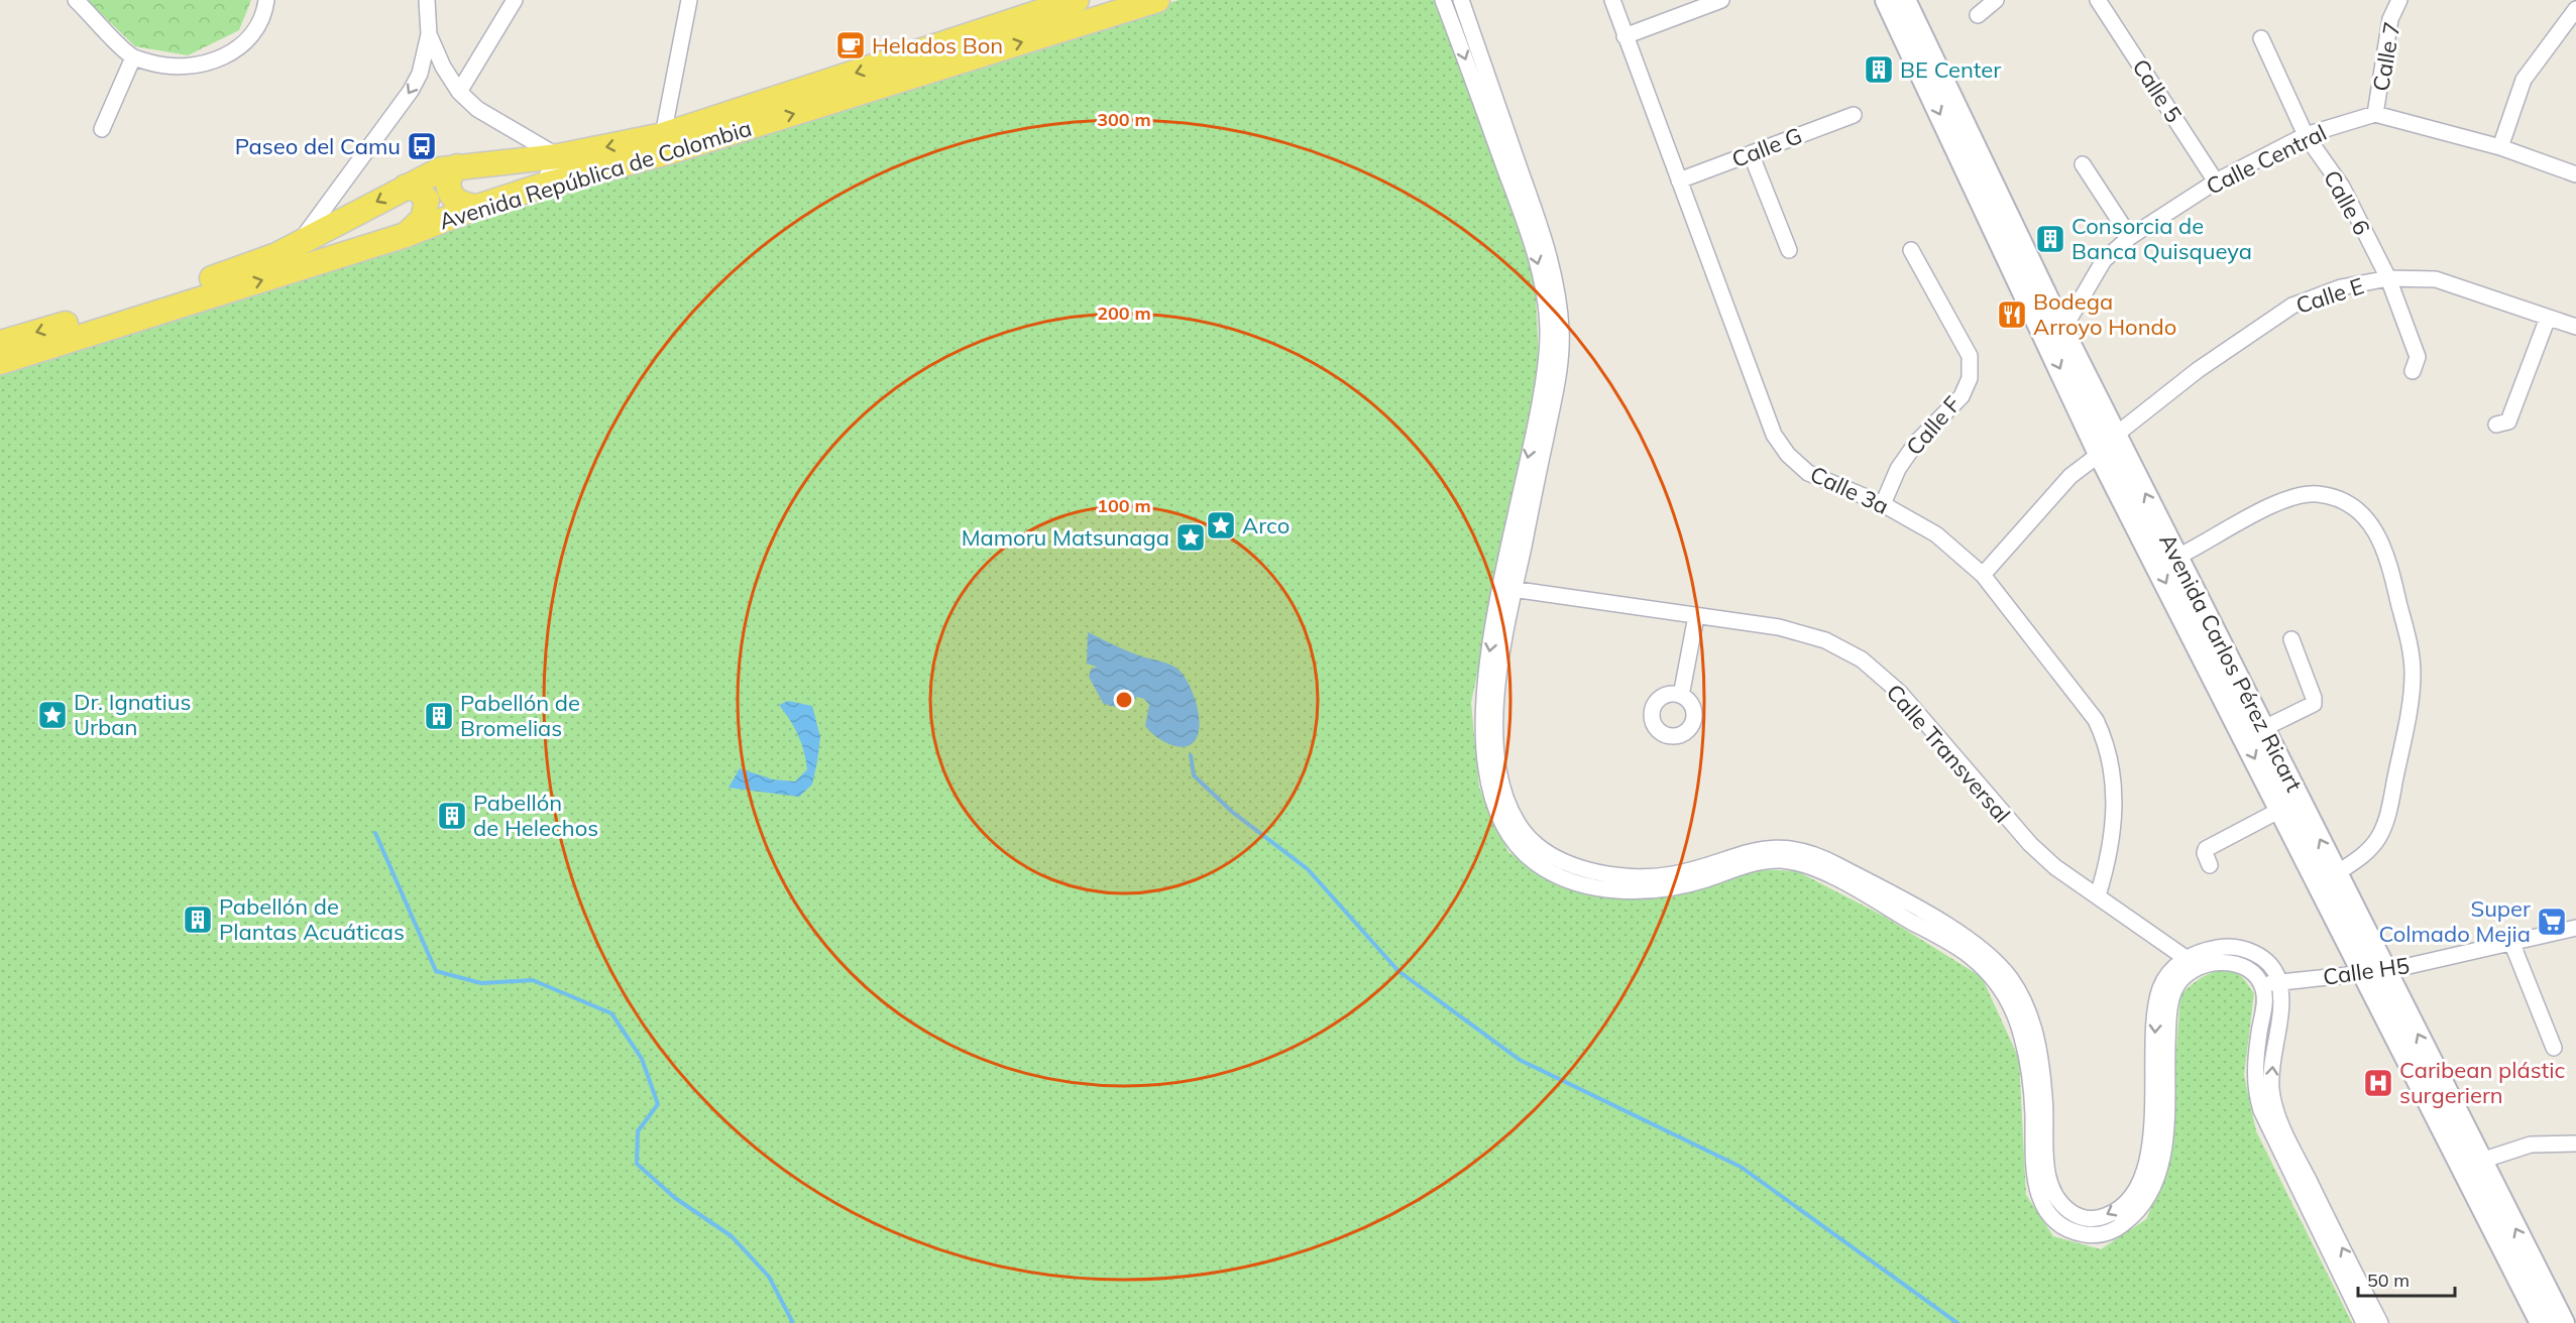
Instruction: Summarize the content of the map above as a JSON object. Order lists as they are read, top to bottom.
{
  "streets": {
    "main road": ["Avenida República de Colombia", "Avenida Carlos Pérez Ricart"],
    "street": [
      "Calle 7",
      "Calle 5",
      "Calle G",
      "Calle Central",
      "Calle 6",
      "Calle E",
      "Calle F",
      "Calle 3a",
      "Calle Transversal",
      "Calle H5"
    ]
  },
  "crossings": [
    ["Calle 7", "Calle Central"],
    ["Calle 5", "Calle Central"],
    ["Calle G", "Calle 3a"],
    ["Calle Central", "Calle 6"],
    ["Calle Central", "Avenida Carlos Pérez Ricart"],
    ["Calle 6", "Calle E"],
    ["Calle E", "Avenida Carlos Pérez Ricart"],
    ["Calle F", "Calle 3a"],
    ["Calle 3a", "Calle Transversal"],
    ["Avenida Carlos Pérez Ricart", "Calle H5"]
  ],
  "places": {
    "cafe": ["Helados Bon"],
    "building": [
      "BE Center",
      "Consorcia de Banca Quisqueya",
      "Pabellón de Bromelias",
      "Pabellón de Helechos",
      "Pabellón de Plantas Acuáticas"
    ],
    "bus stop": ["Paseo del Camu"],
    "restaurant": ["Bodega Arroyo Hondo"],
    "place": ["Arco", "Mamoru Matsunaga", "Dr. Ignatius Urban"],
    "supermarket": ["Super Colmado Mejia"],
    "hospital": ["Caribean plástic surgeriern"]
  },
  "scale_bar": "50 m",
  "rings": ["300 m", "200 m", "100 m"]
}
